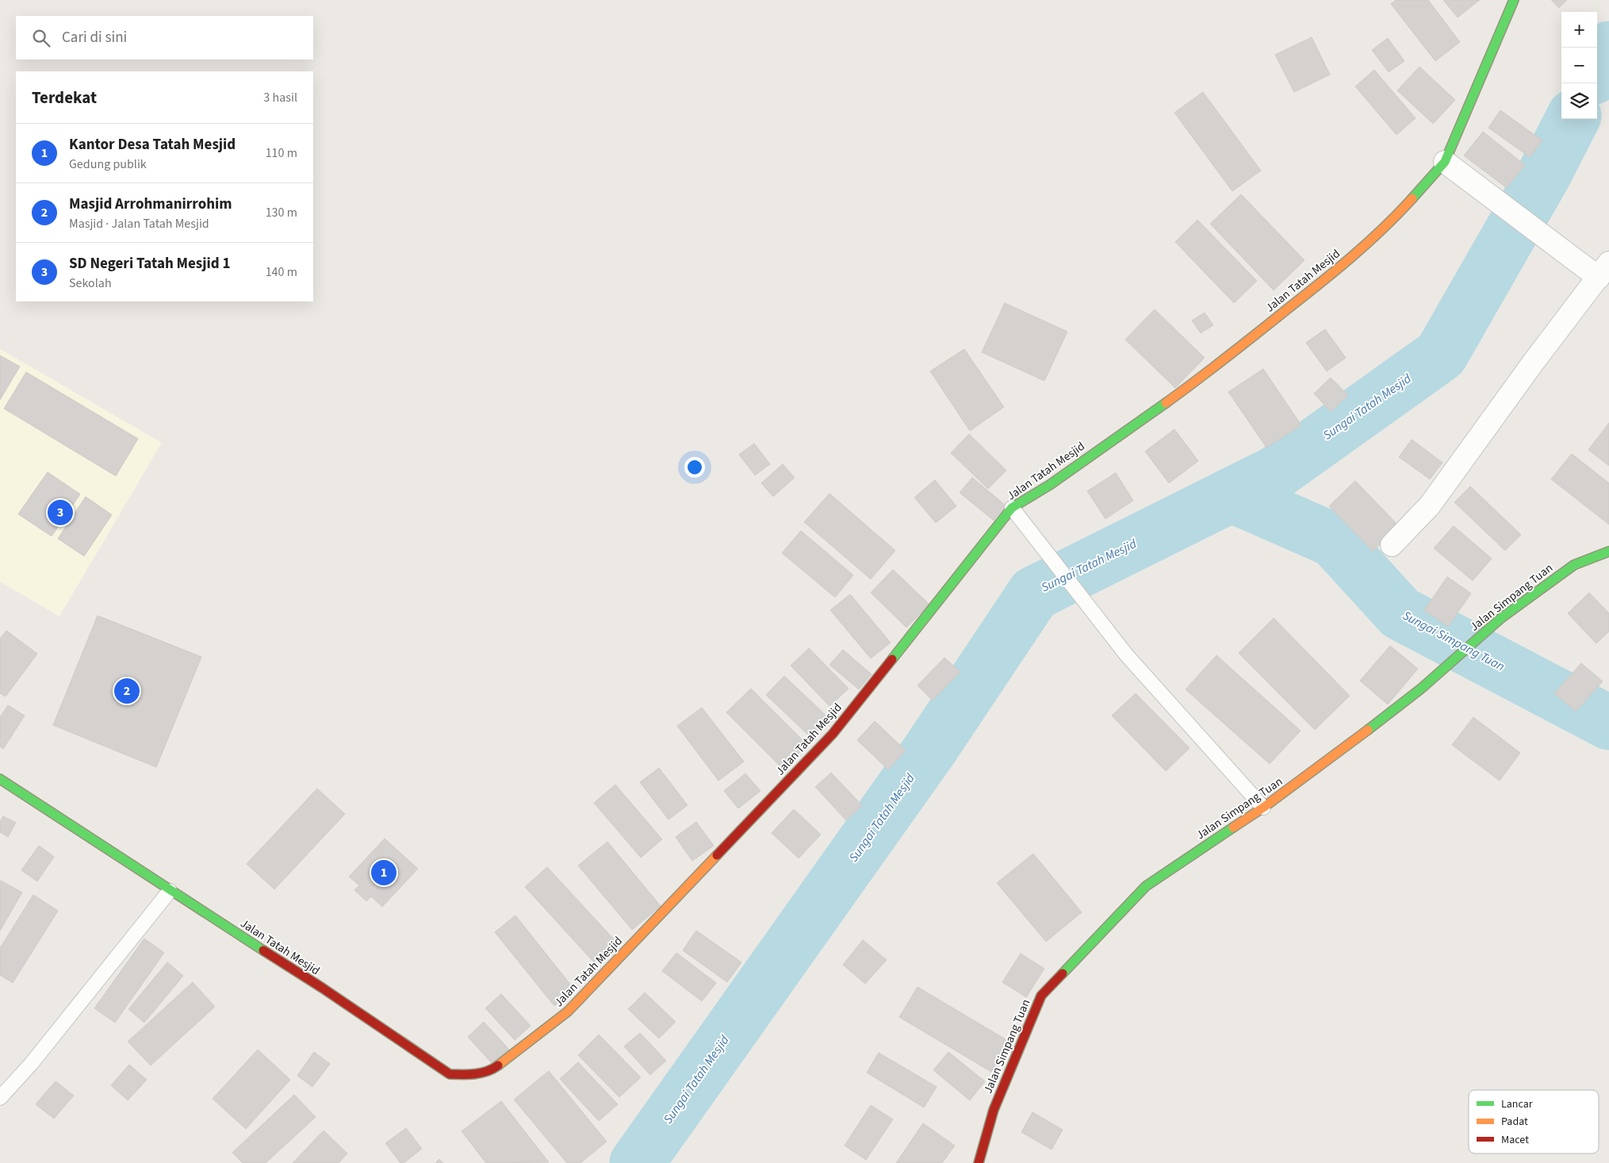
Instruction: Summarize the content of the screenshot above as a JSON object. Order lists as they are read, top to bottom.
{
  "streets": {
    "street": ["Jalan Tatah Mesjid", "Jalan Simpang Tuan"]
  },
  "water": ["Sungai Tatah Mesjid", "Sungai Simpang Tuan"],
  "legend": ["Lancar", "Padat", "Macet"],
  "page": {
    "map_buttons": ["+", "−"],
    "search": "Cari di sini",
    "heading": ["Terdekat", "3 hasil"],
    "list": [
      {
        "mark": "1",
        "name": "Kantor Desa Tatah Mesjid",
        "note": "Gedung publik",
        "value": "110 m"
      },
      {
        "mark": "2",
        "name": "Masjid Arrohmanirrohim",
        "note": "Masjid · Jalan Tatah Mesjid",
        "value": "130 m"
      },
      {
        "mark": "3",
        "name": "SD Negeri Tatah Mesjid 1",
        "note": "Sekolah",
        "value": "140 m"
      }
    ],
    "pins": ["3", "2", "1"]
  }
}
